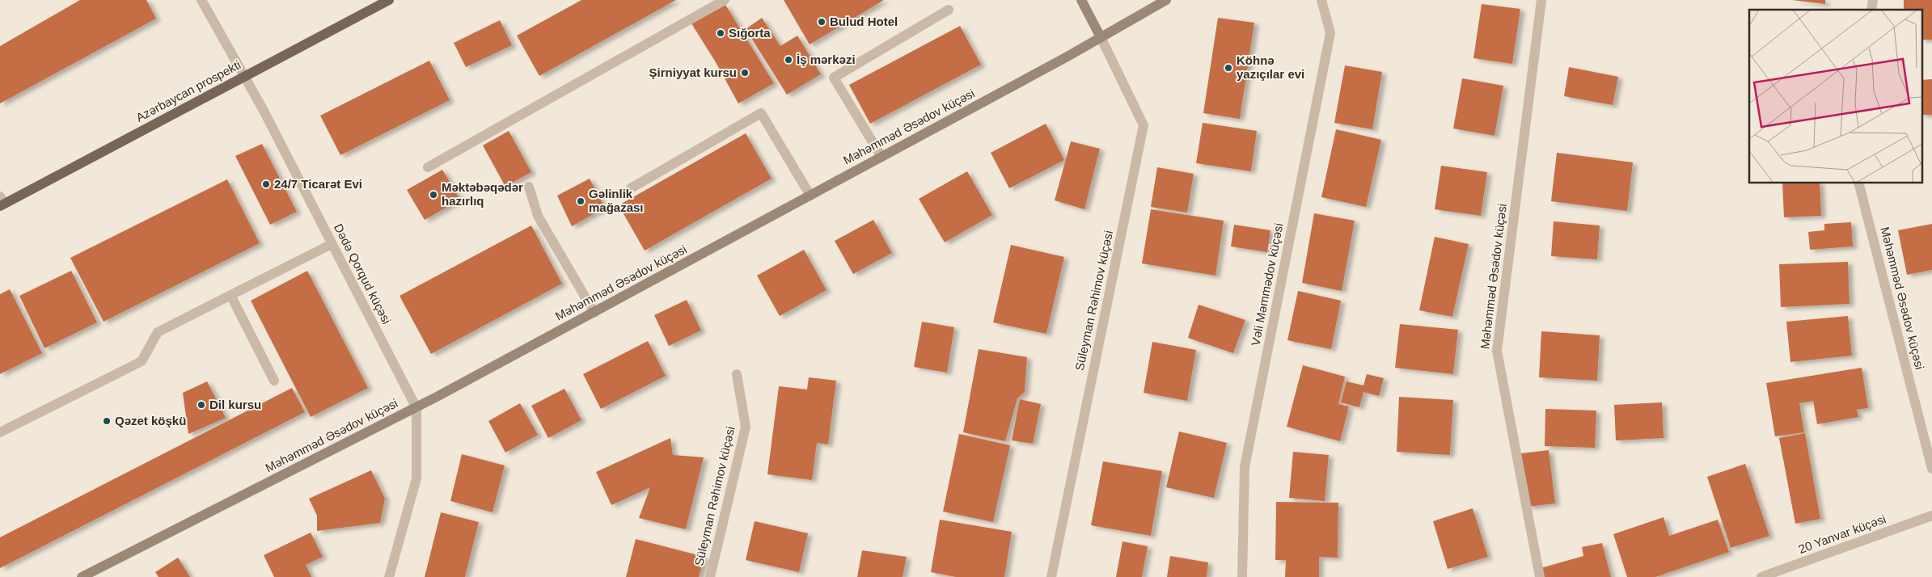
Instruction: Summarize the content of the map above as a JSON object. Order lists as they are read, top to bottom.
{
  "streets": {
    "main road": ["Azərbaycan prospekti"],
    "street": [
      "Məhəmməd Əsədov küçəsi",
      "Dədə Qorqud küçəsi",
      "Vəli Məmmədov küçəsi",
      "Süleyman Rəhimov küçəsi",
      "20 Yanvar küçəsi"
    ]
  },
  "crossings": [
    ["Azərbaycan prospekti", "Dədə Qorqud küçəsi"],
    ["Məhəmməd Əsədov küçəsi", "Dədə Qorqud küçəsi"],
    ["Məhəmməd Əsədov küçəsi", "Süleyman Rəhimov küçəsi"]
  ],
  "places": [
    "Bulud Hotel",
    "Sığorta",
    "İş mərkəzi",
    "Köhnə yazıçılar evi",
    "Şirniyyat kursu",
    "24/7 Ticarət Evi",
    "Məktəbəqədər hazırlıq",
    "Gəlinlik mağazası",
    "Dil kursu",
    "Qəzet köşkü"
  ]
}
